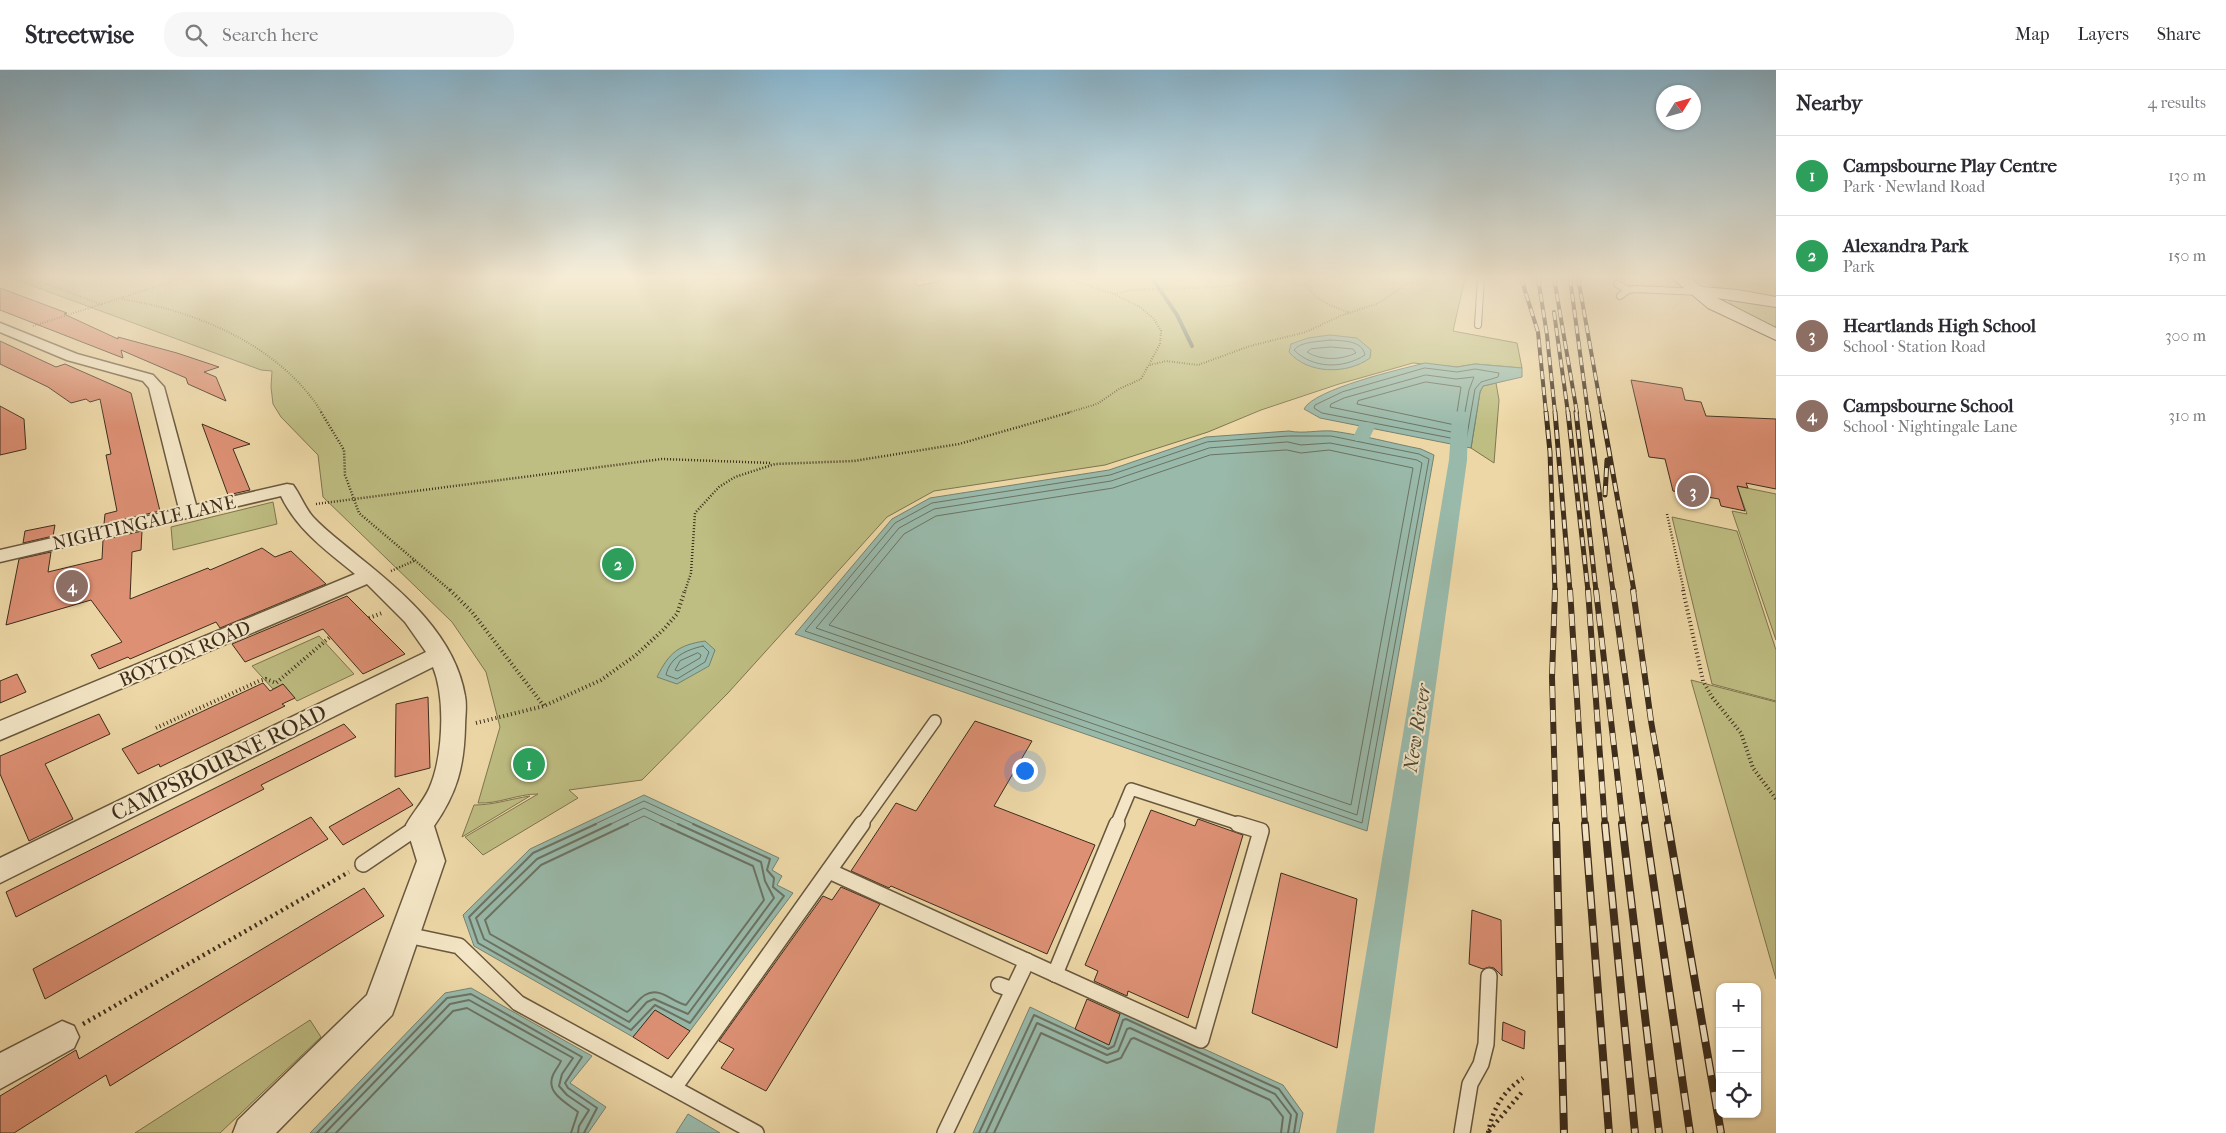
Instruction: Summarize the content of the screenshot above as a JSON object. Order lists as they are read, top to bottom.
{
  "streets": {
    "street": ["NIGHTINGALE LANE", "BOYTON ROAD", "CAMPSBOURNE ROAD"]
  },
  "water": ["New River"],
  "north": "top right",
  "page": {
    "header": "Streetwise",
    "search": "Search here",
    "nav": ["Map", "Layers", "Share"],
    "heading": ["Nearby", "4 results"],
    "list": [
      {
        "mark": "1",
        "name": "Campsbourne Play Centre",
        "note": "Park · Newland Road",
        "value": "130 m"
      },
      {
        "mark": "2",
        "name": "Alexandra Park",
        "note": "Park",
        "value": "150 m"
      },
      {
        "mark": "3",
        "name": "Heartlands High School",
        "note": "School · Station Road",
        "value": "300 m"
      },
      {
        "mark": "4",
        "name": "Campsbourne School",
        "note": "School · Nightingale Lane",
        "value": "310 m"
      }
    ],
    "pins": [
      "3",
      "2",
      "4",
      "1"
    ],
    "map_buttons": ["+", "−"]
  }
}
